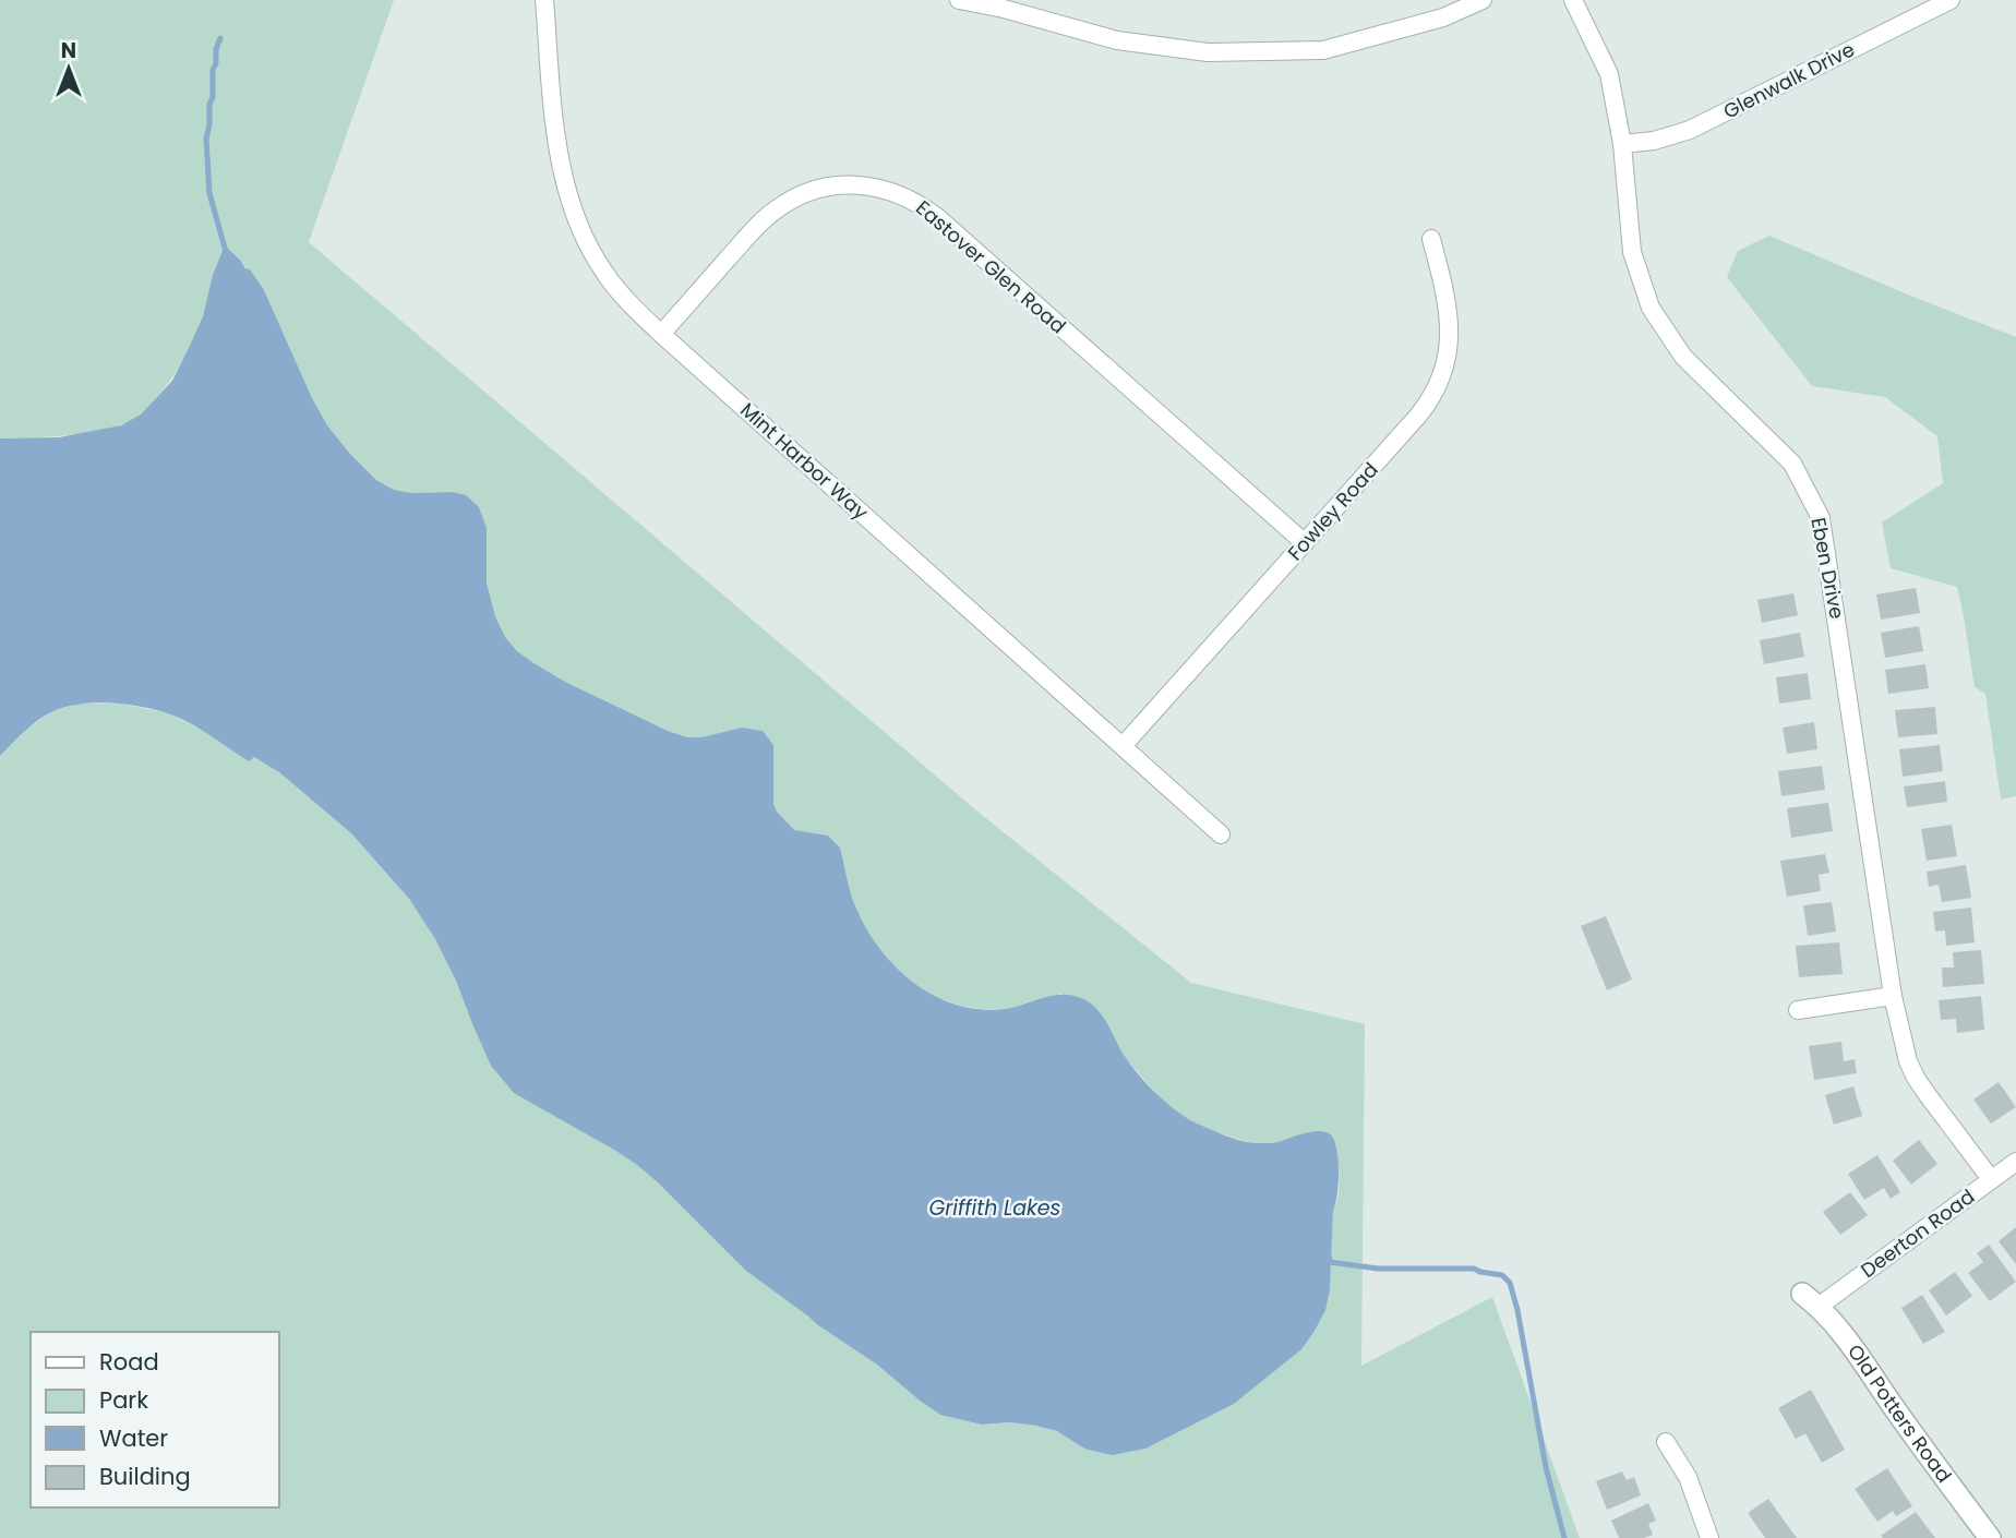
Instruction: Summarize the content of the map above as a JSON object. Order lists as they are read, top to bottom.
{
  "streets": {
    "street": [
      "Glenwalk Drive",
      "Eastover Glen Road",
      "Mint Harbor Way",
      "Fowley Road",
      "Eben Drive",
      "Deerton Road",
      "Old Potters Road"
    ]
  },
  "crossings": [
    ["Glenwalk Drive", "Eben Drive"],
    ["Eastover Glen Road", "Mint Harbor Way"],
    ["Eastover Glen Road", "Fowley Road"],
    ["Mint Harbor Way", "Fowley Road"],
    ["Eben Drive", "Deerton Road"],
    ["Deerton Road", "Old Potters Road"]
  ],
  "water": ["Griffith Lakes"],
  "legend": [
    "Road",
    "Park",
    "Water",
    "Building"
  ],
  "north": "top"
}
